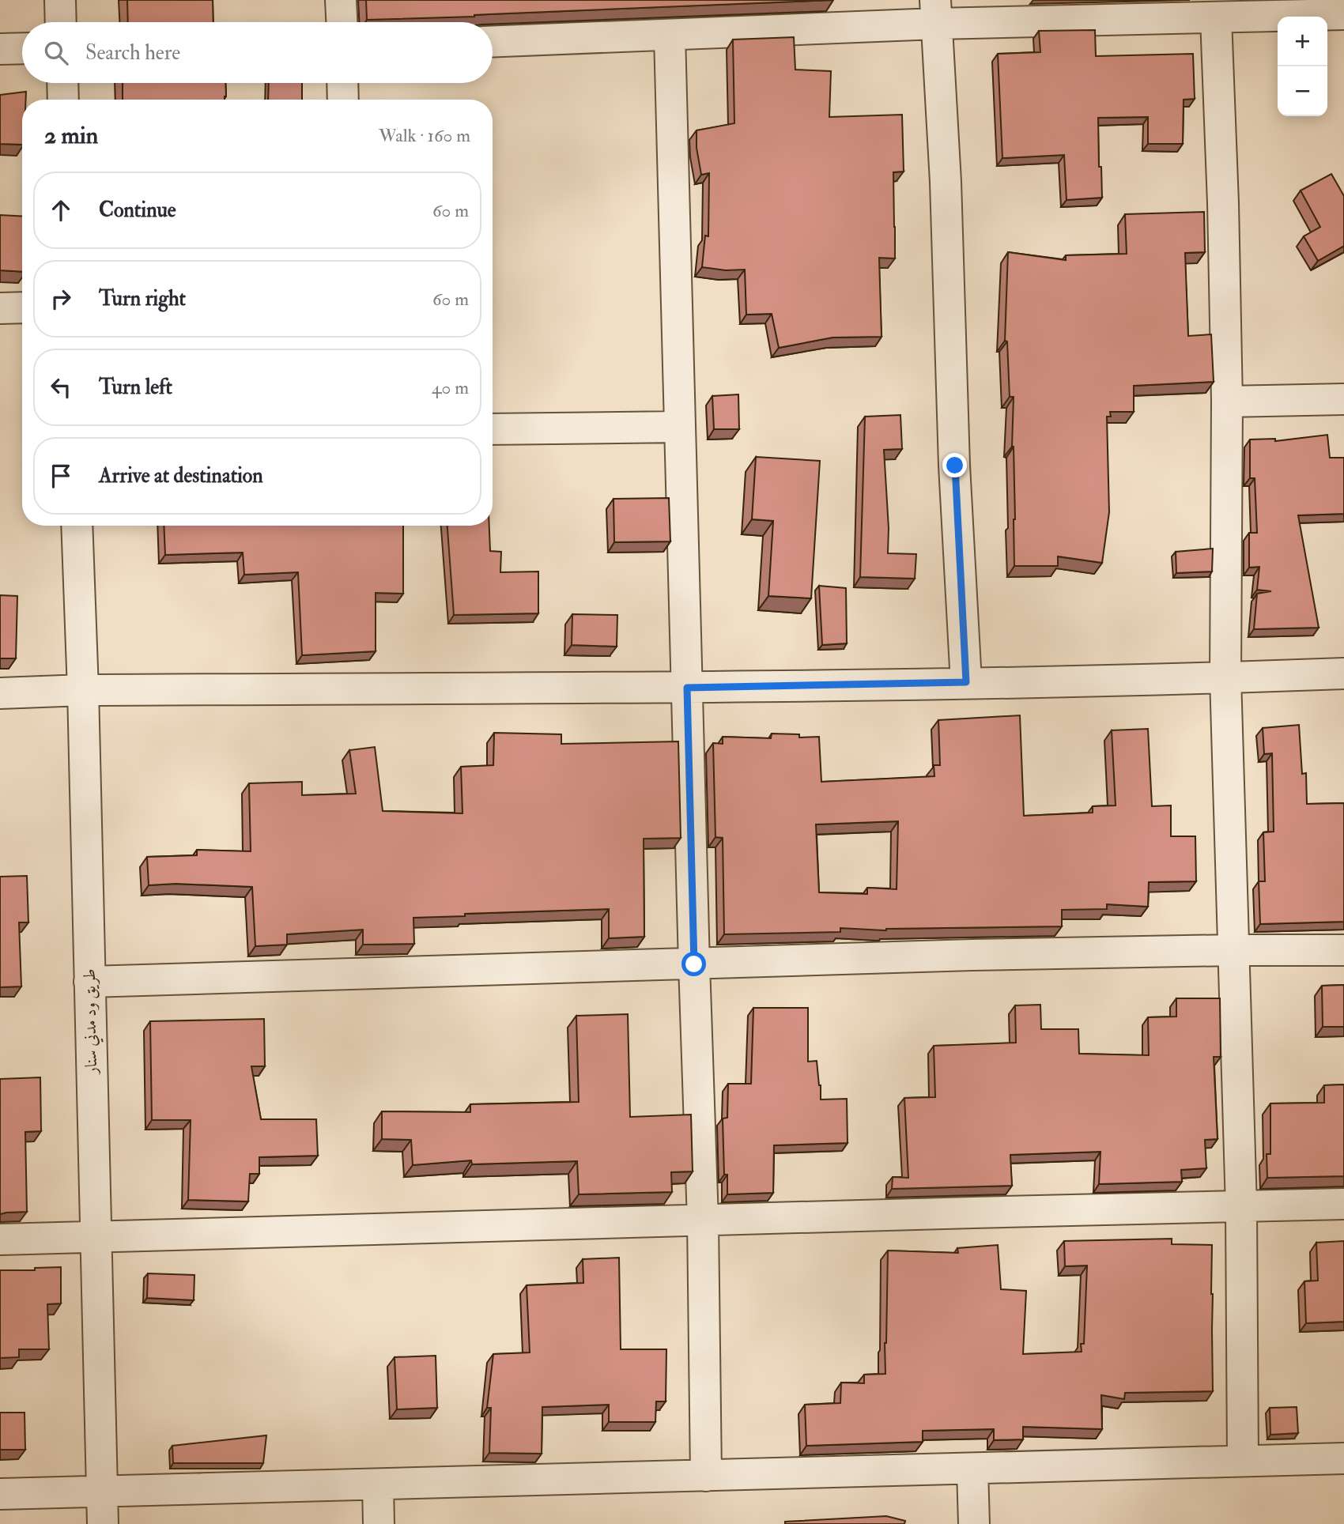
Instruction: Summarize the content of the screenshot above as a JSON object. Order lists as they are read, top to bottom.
{
  "streets": {
    "street": ["طريق ود مدني سنار"]
  },
  "page": {
    "map_buttons": ["+", "−"],
    "search": "Search here",
    "heading": ["2 min", "Walk · 160 m"],
    "list": [
      ["Continue", "60 m"],
      ["Turn right", "60 m"],
      ["Turn left", "40 m"],
      "Arrive at destination"
    ]
  }
}
